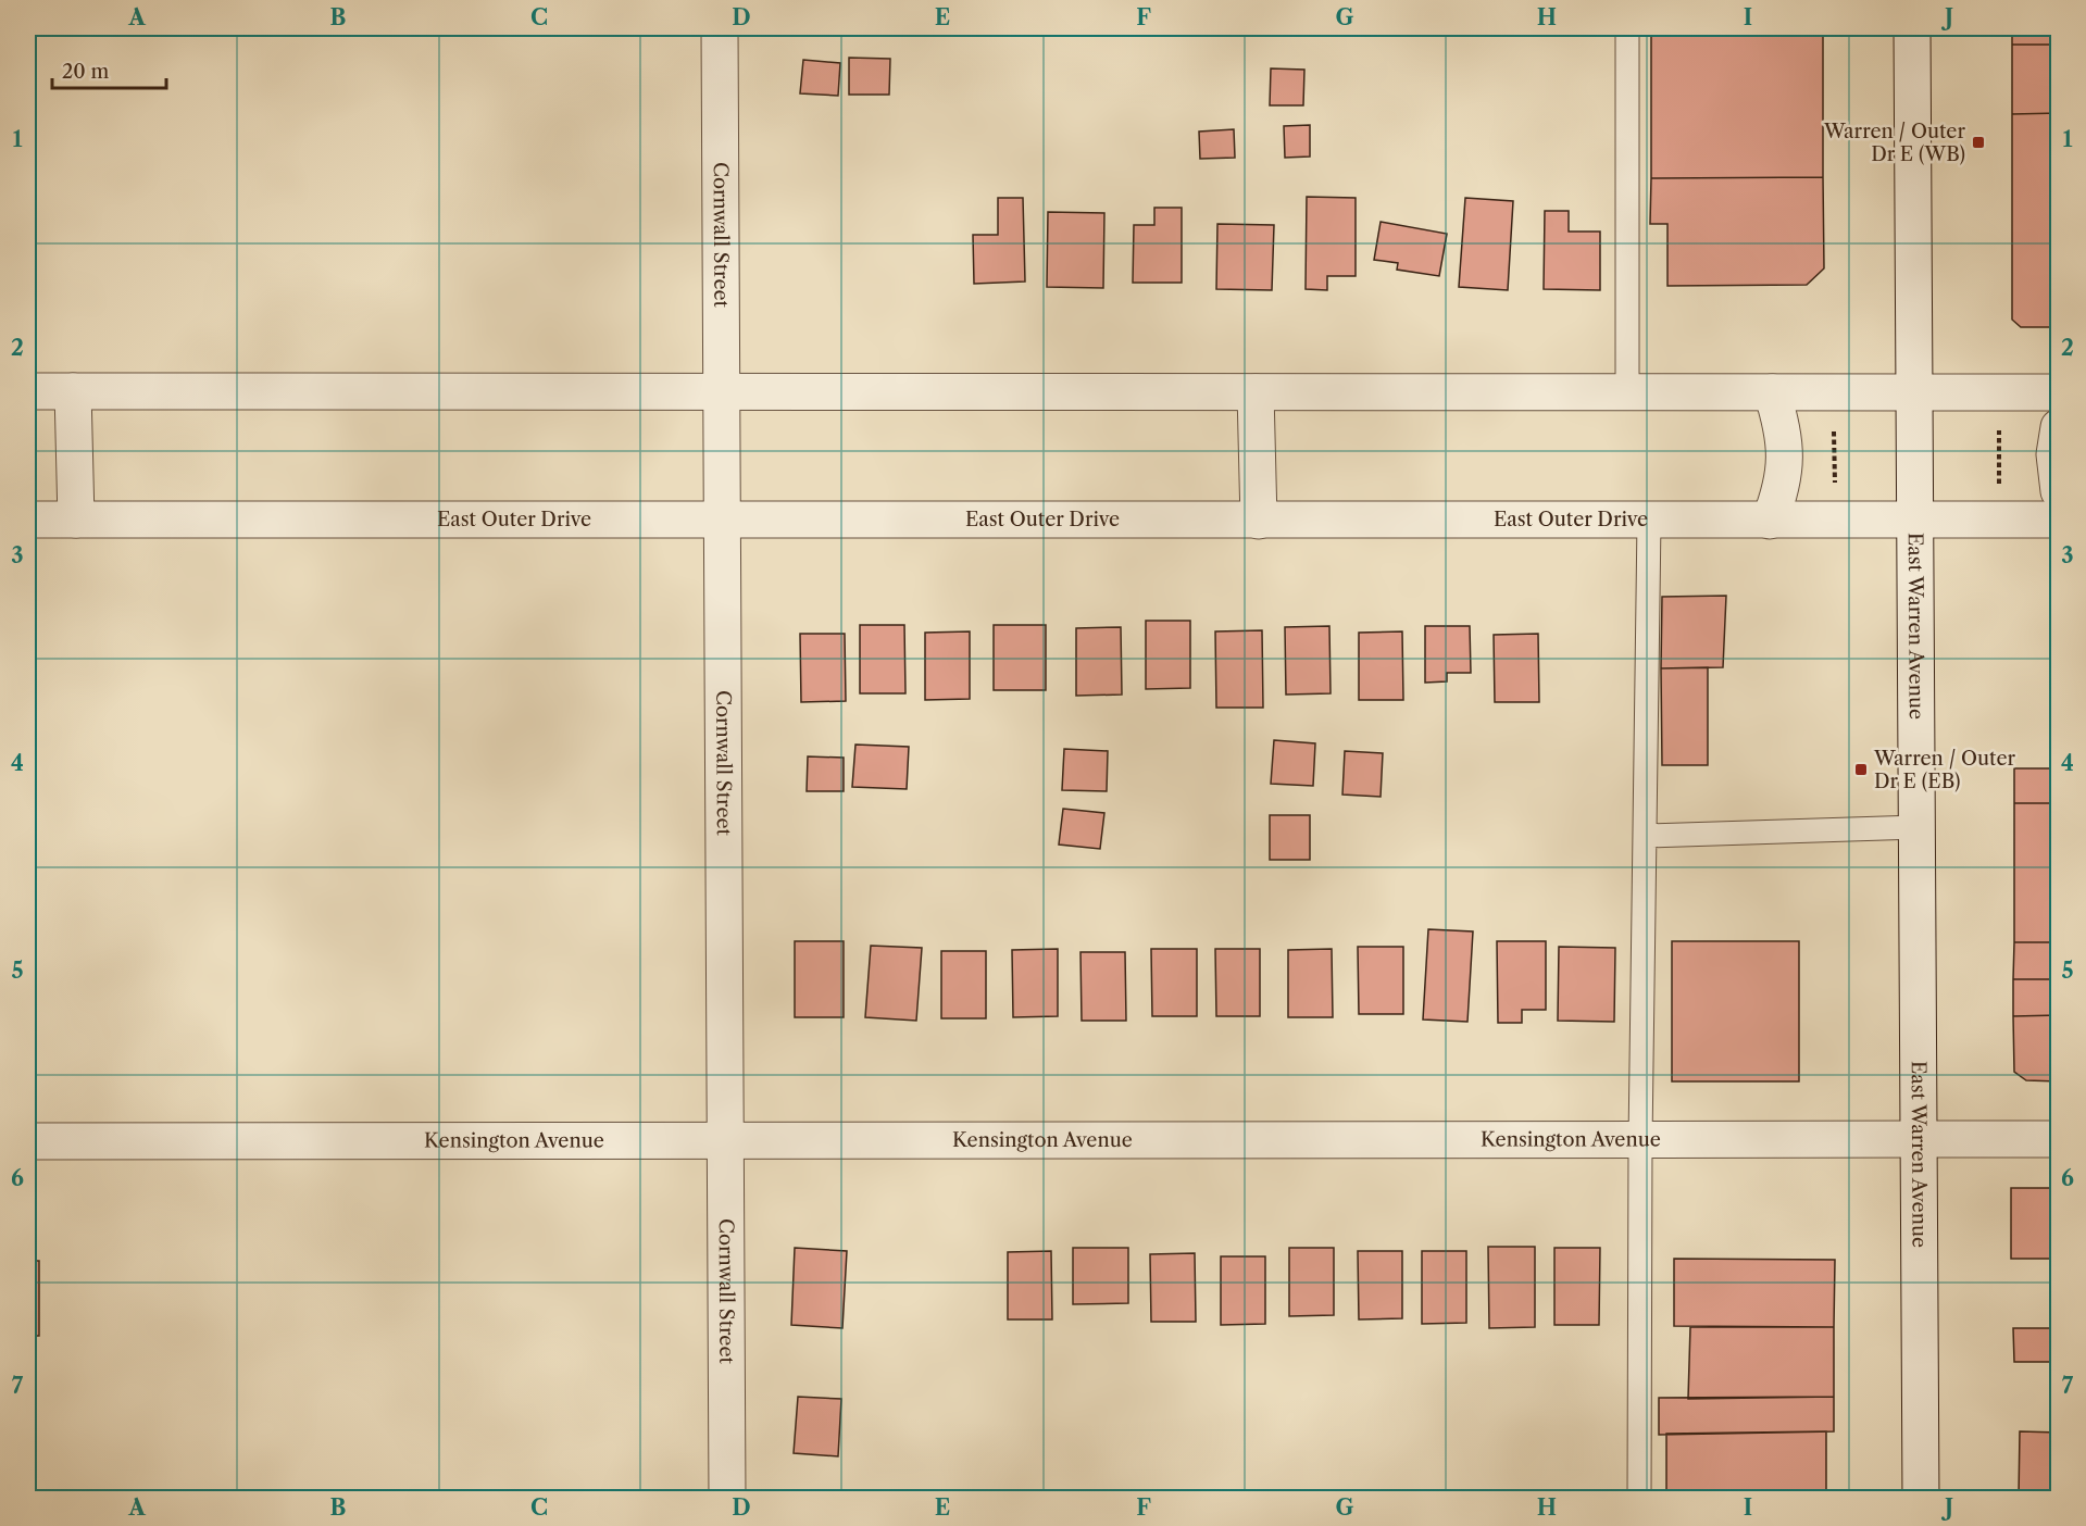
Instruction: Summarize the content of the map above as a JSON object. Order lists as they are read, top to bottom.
{
  "streets": {
    "street": [
      "Cornwall Street",
      "East Outer Drive",
      "East Warren Avenue",
      "Kensington Avenue"
    ]
  },
  "crossings": [
    ["Cornwall Street", "East Outer Drive"],
    ["Cornwall Street", "Kensington Avenue"],
    ["East Outer Drive", "East Warren Avenue"],
    ["East Warren Avenue", "Kensington Avenue"]
  ],
  "places": {
    "transit": ["Warren / Outer Dr E (WB)", "Warren / Outer Dr E (EB)"]
  },
  "scale_bar": "20 m",
  "grid": {
    "columns": [
      "A",
      "B",
      "C",
      "D",
      "E",
      "F",
      "G",
      "H",
      "I",
      "J"
    ],
    "rows": [
      "1",
      "2",
      "3",
      "4",
      "5",
      "6",
      "7"
    ]
  }
}
